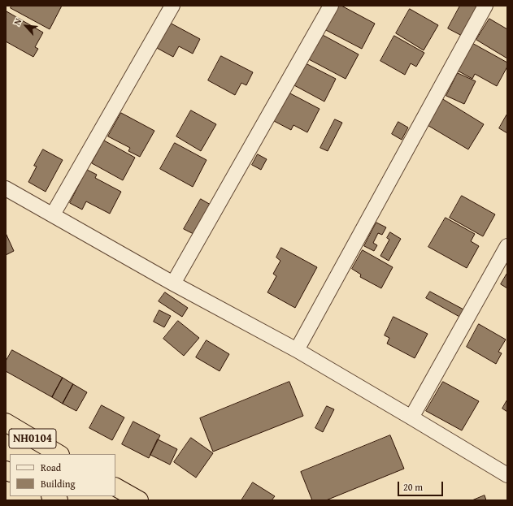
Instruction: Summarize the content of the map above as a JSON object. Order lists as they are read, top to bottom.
{
  "streets": {
    "highway": ["NH0104"]
  },
  "legend": ["Road", "Building"],
  "scale_bar": "20 m",
  "north": "top left"
}
